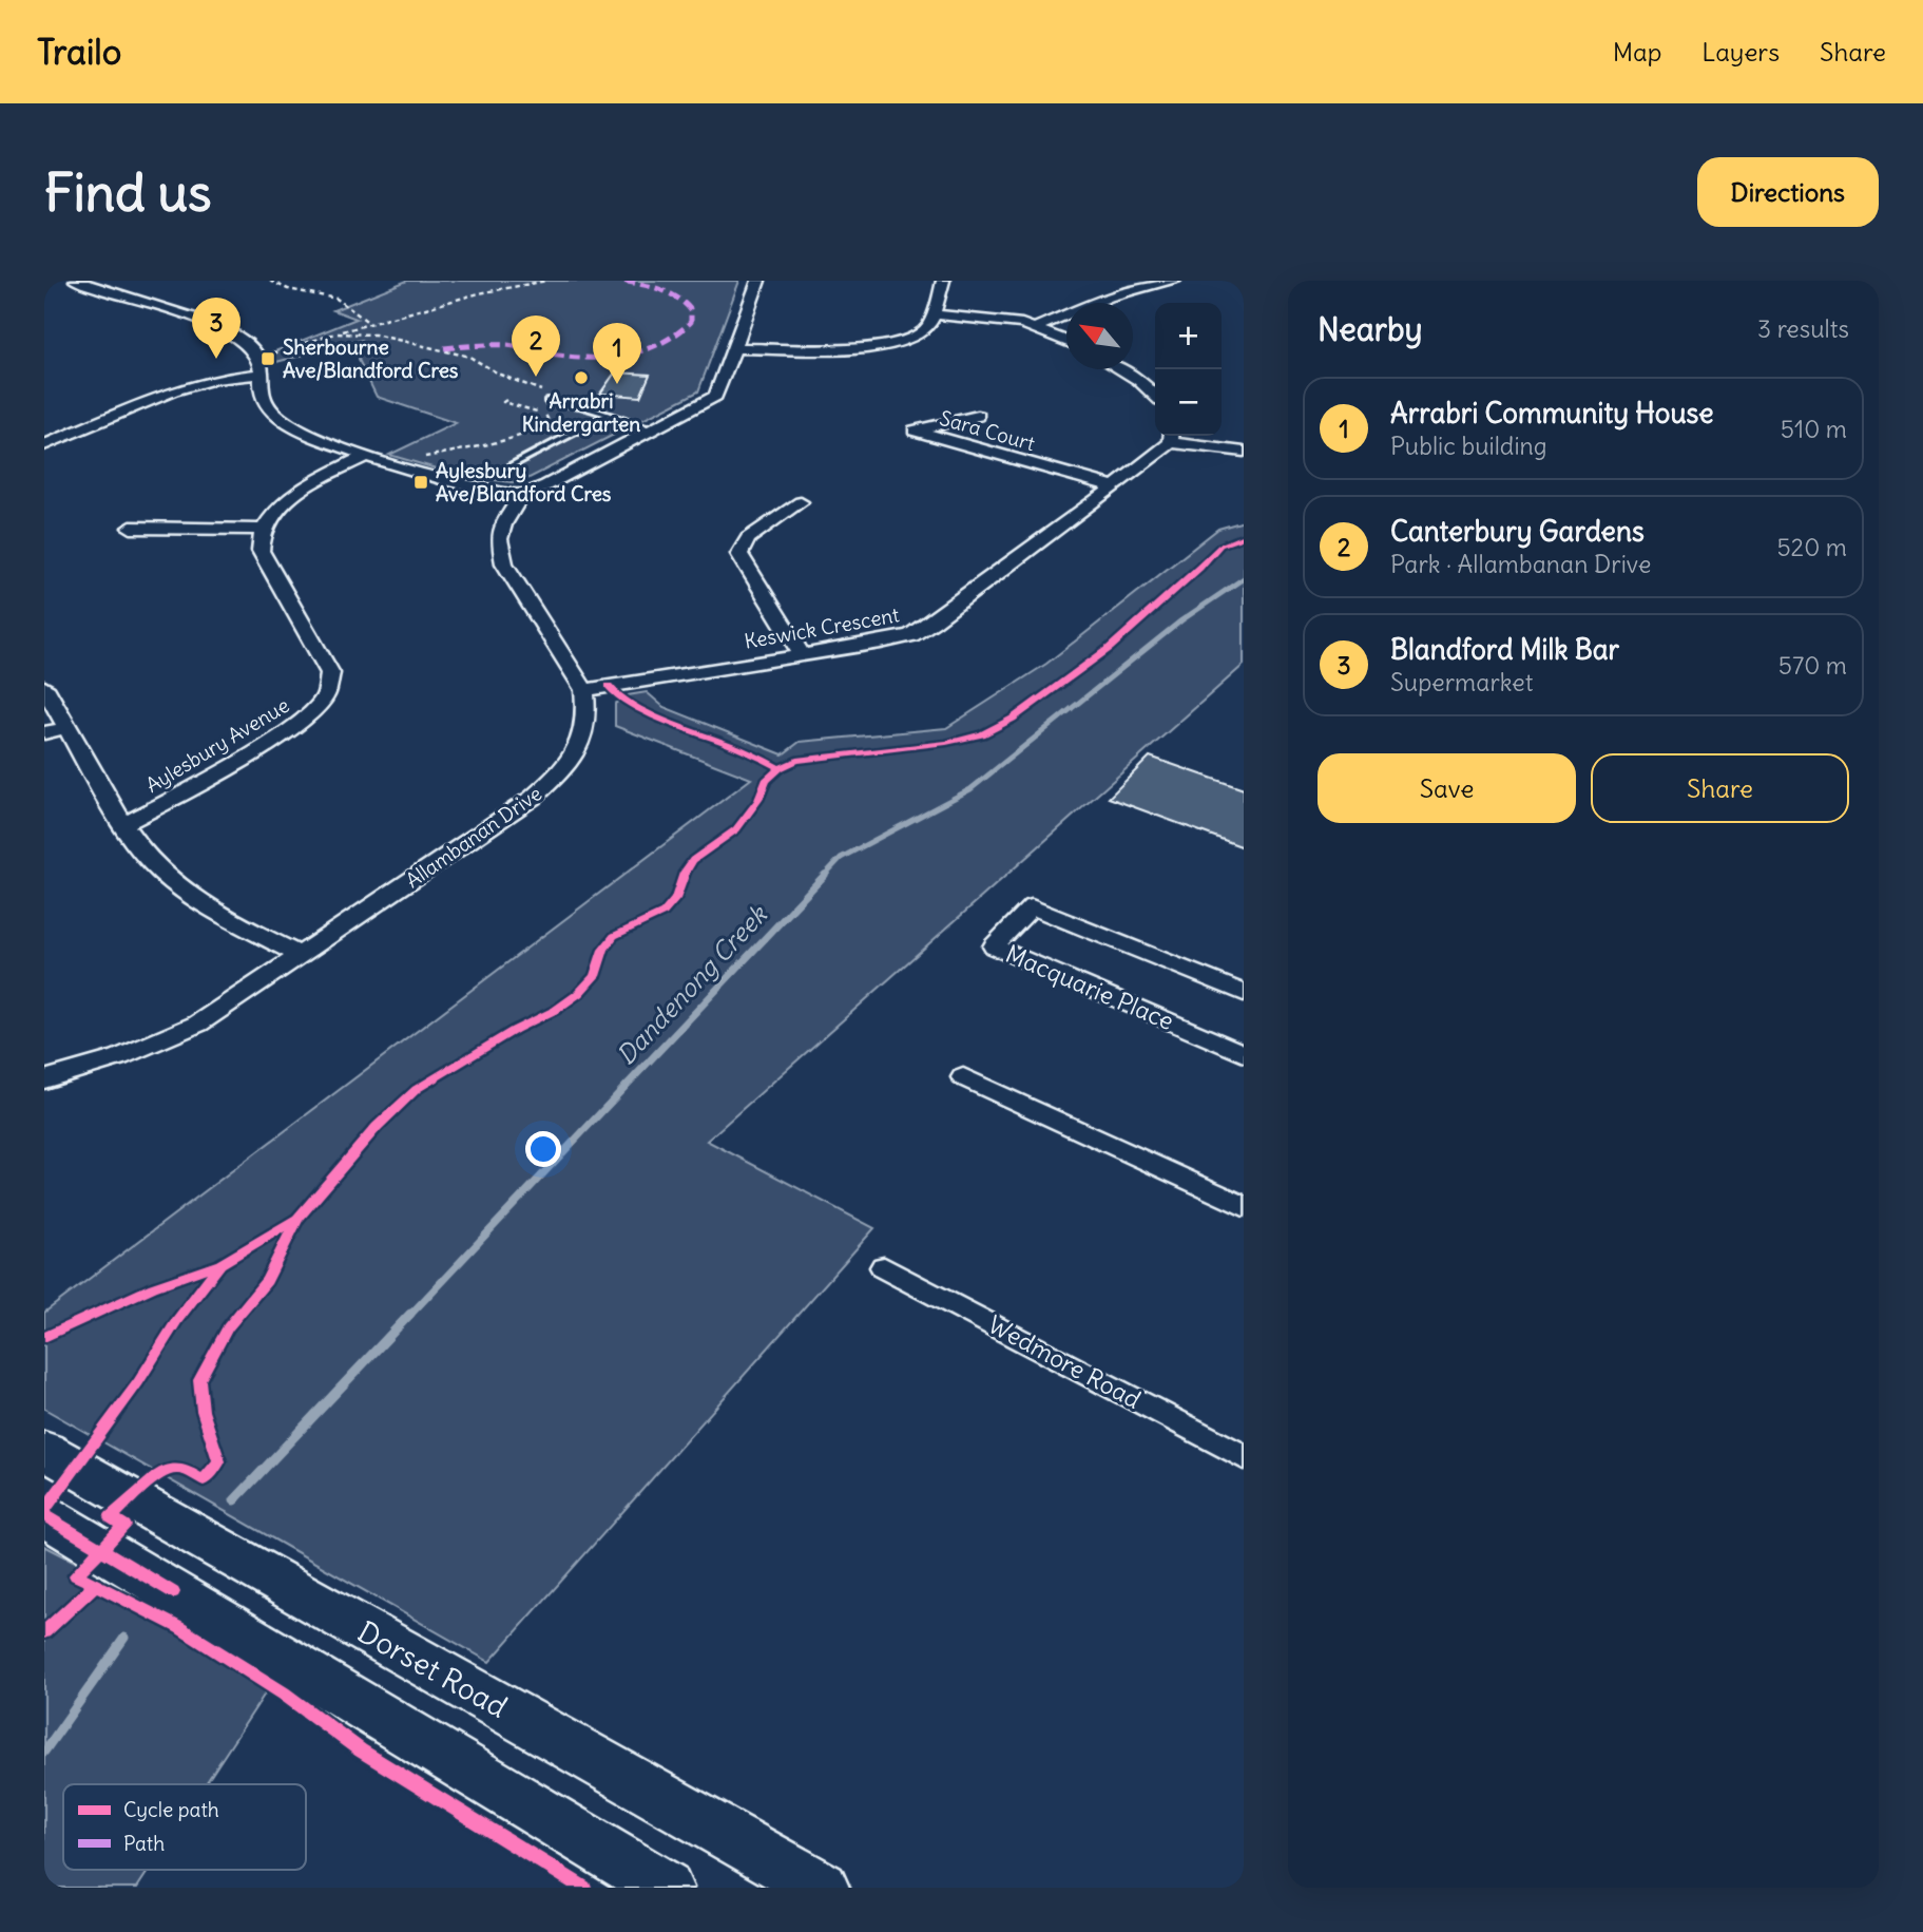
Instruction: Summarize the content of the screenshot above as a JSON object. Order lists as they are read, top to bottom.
{
  "streets": {
    "main road": ["Dorset Road"],
    "street": [
      "Sara Court",
      "Keswick Crescent",
      "Aylesbury Avenue",
      "Allambanan Drive",
      "Macquarie Place",
      "Wedmore Road"
    ]
  },
  "crossings": [
    ["Sara Court", "Keswick Crescent"],
    ["Keswick Crescent", "Allambanan Drive"]
  ],
  "water": ["Dandenong Creek"],
  "places": {
    "transit": ["Sherbourne Ave/Blandford Cres", "Aylesbury Ave/Blandford Cres"],
    "other": ["Arrabri Kindergarten"]
  },
  "legend": ["Cycle path", "Path"],
  "north": "top left",
  "page": {
    "header": "Trailo",
    "nav": ["Map", "Layers", "Share"],
    "buttons": [
      "Directions",
      ["Save", "Share"]
    ],
    "title": "Find us",
    "heading": ["Nearby", "3 results"],
    "pins": ["3", "2", "1"],
    "map_buttons": ["+", "−"],
    "list": [
      {
        "mark": "1",
        "name": "Arrabri Community House",
        "note": "Public building",
        "value": "510 m"
      },
      {
        "mark": "2",
        "name": "Canterbury Gardens",
        "note": "Park · Allambanan Drive",
        "value": "520 m"
      },
      {
        "mark": "3",
        "name": "Blandford Milk Bar",
        "note": "Supermarket",
        "value": "570 m"
      }
    ]
  }
}
